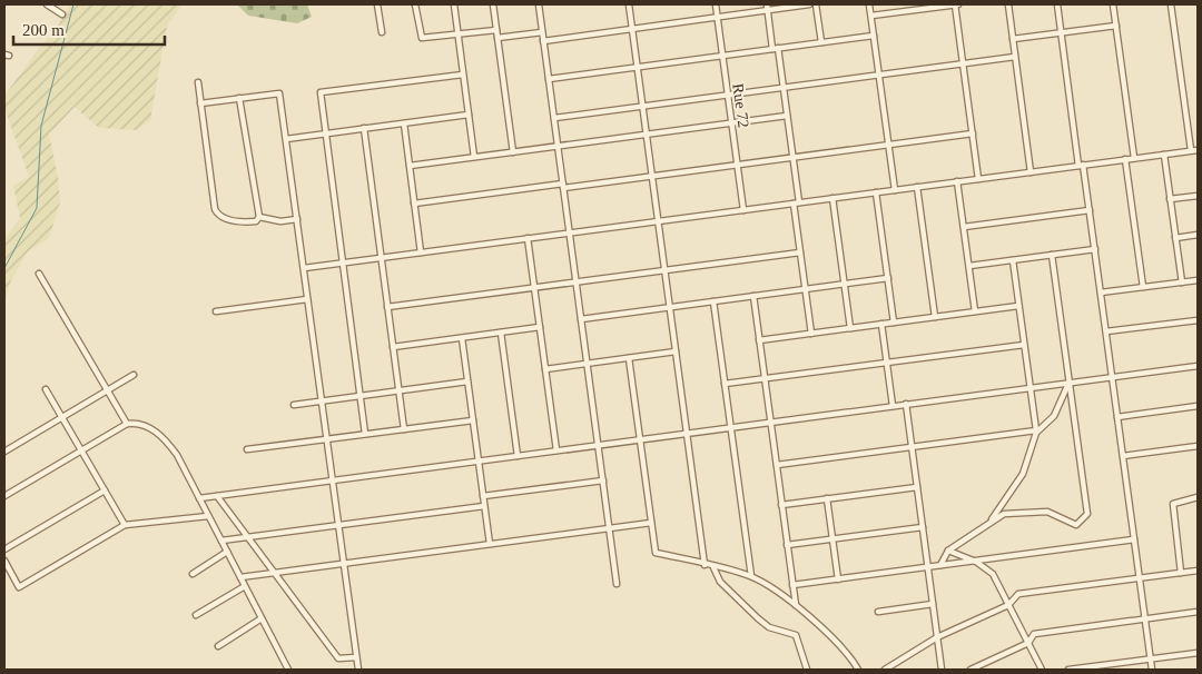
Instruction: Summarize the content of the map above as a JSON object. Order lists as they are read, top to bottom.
{
  "streets": {
    "street": ["Rue 72"]
  },
  "scale_bar": "200 m"
}
